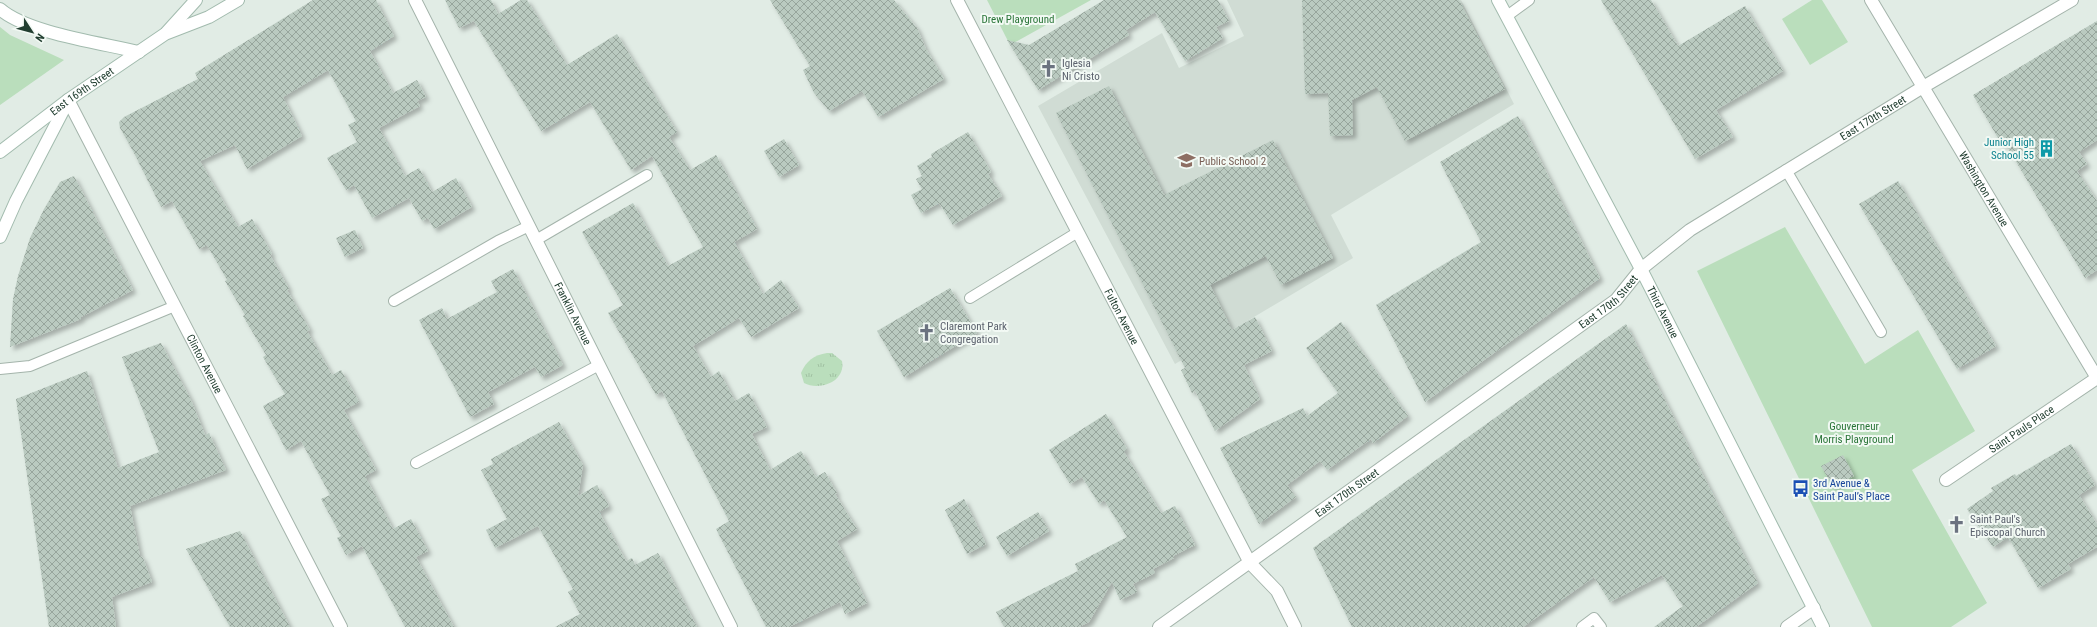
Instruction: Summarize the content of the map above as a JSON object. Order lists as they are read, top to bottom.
{
  "streets": {
    "street": [
      "East 169th Street",
      "East 170th Street",
      "Washington Avenue",
      "Third Avenue",
      "Franklin Avenue",
      "Fulton Avenue",
      "Clinton Avenue",
      "Saint Pauls Place"
    ]
  },
  "crossings": [
    ["East 169th Street", "Clinton Avenue"],
    ["East 170th Street", "Washington Avenue"],
    ["East 170th Street", "Third Avenue"],
    ["East 170th Street", "Fulton Avenue"],
    ["Washington Avenue", "Saint Pauls Place"]
  ],
  "parks": ["Drew Playground", "Gouverneur Morris Playground"],
  "places": {
    "church": ["Iglesia Ni Cristo", "Claremont Park Congregation", "Saint Paul's Episcopal Church"],
    "building": ["Junior High School 55"],
    "school or university": ["Public School 2"],
    "bus stop": ["3rd Avenue & Saint Paul’s Place"]
  },
  "north": "bottom right"
}
